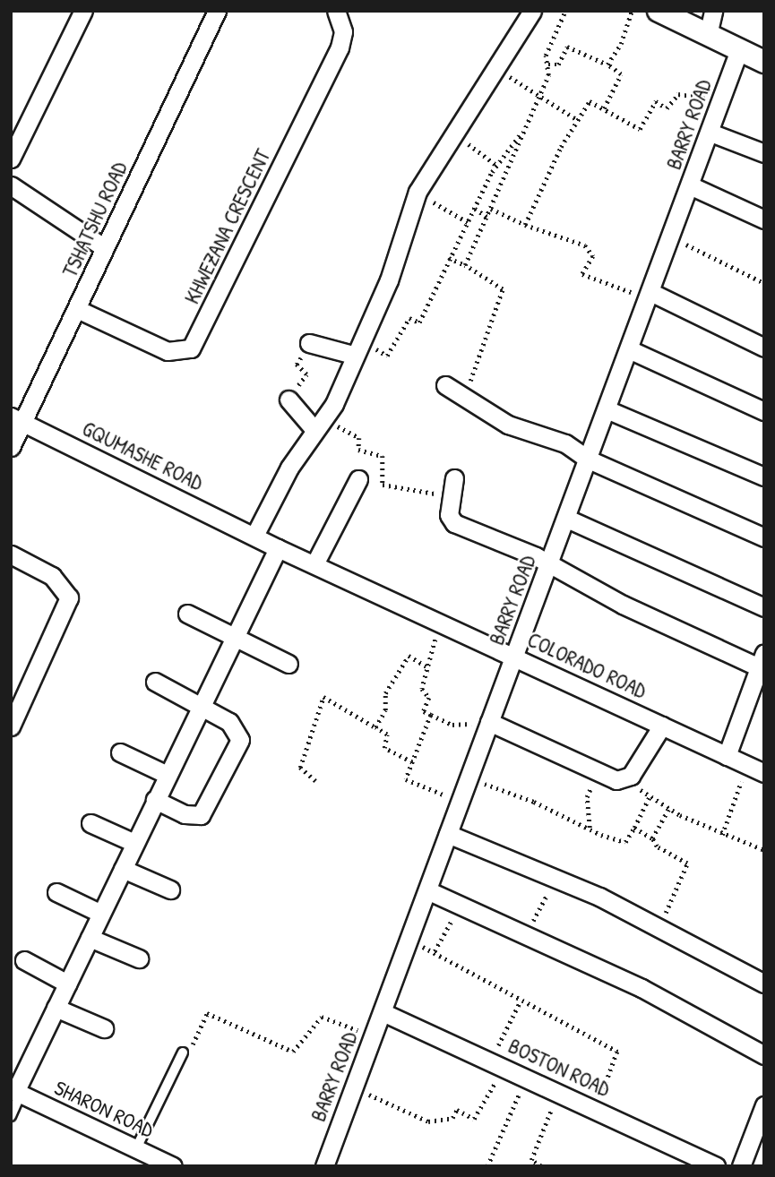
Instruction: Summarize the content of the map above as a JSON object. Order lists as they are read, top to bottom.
{
  "streets": {
    "street": [
      "BARRY ROAD",
      "TSHATSHU ROAD",
      "KHWEZANA CRESCENT",
      "GQUMASHE ROAD",
      "COLORADO ROAD",
      "BOSTON ROAD",
      "SHARON ROAD"
    ]
  },
  "crossings": [
    ["BARRY ROAD", "COLORADO ROAD"],
    ["BARRY ROAD", "BOSTON ROAD"],
    ["TSHATSHU ROAD", "KHWEZANA CRESCENT"],
    ["TSHATSHU ROAD", "GQUMASHE ROAD"],
    ["GQUMASHE ROAD", "COLORADO ROAD"]
  ]
}
